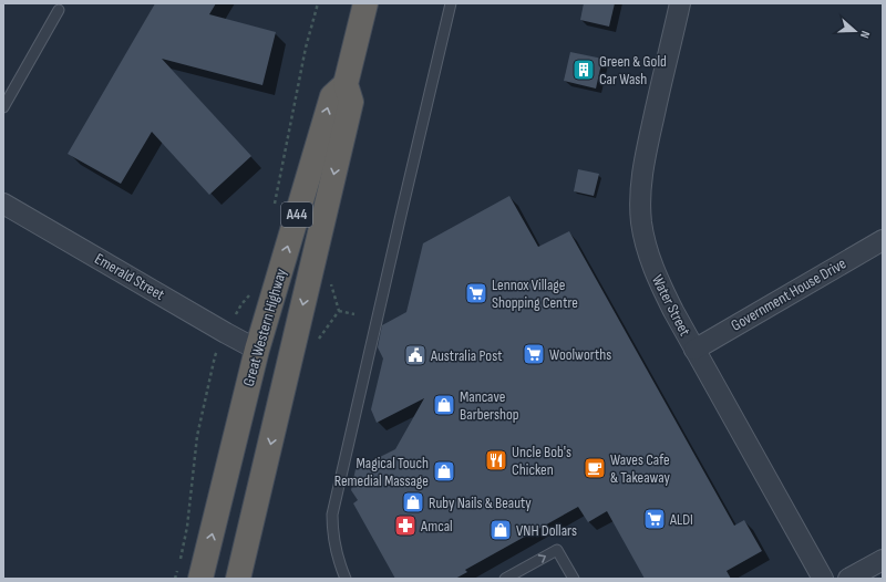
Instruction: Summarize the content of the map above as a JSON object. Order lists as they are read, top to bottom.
{
  "streets": {
    "highway": ["A44", "Great Western Highway"],
    "street": ["Emerald Street", "Government House Drive", "Water Street"]
  },
  "crossings": [
    ["Emerald Street", "Great Western Highway"],
    ["Government House Drive", "Water Street"]
  ],
  "places": {
    "building": ["Green & Gold Car Wash"],
    "supermarket": ["Lennox Village Shopping Centre", "Woolworths", "ALDI"],
    "public building": ["Australia Post"],
    "shop": [
      "Mancave Barbershop",
      "Magical Touch Remedial Massage",
      "Ruby Nails & Beauty",
      "VNH Dollars"
    ],
    "restaurant": ["Uncle Bob's Chicken"],
    "cafe": ["Waves Cafe & Takeaway"],
    "pharmacy": ["Amcal"]
  },
  "north": "right"
}
